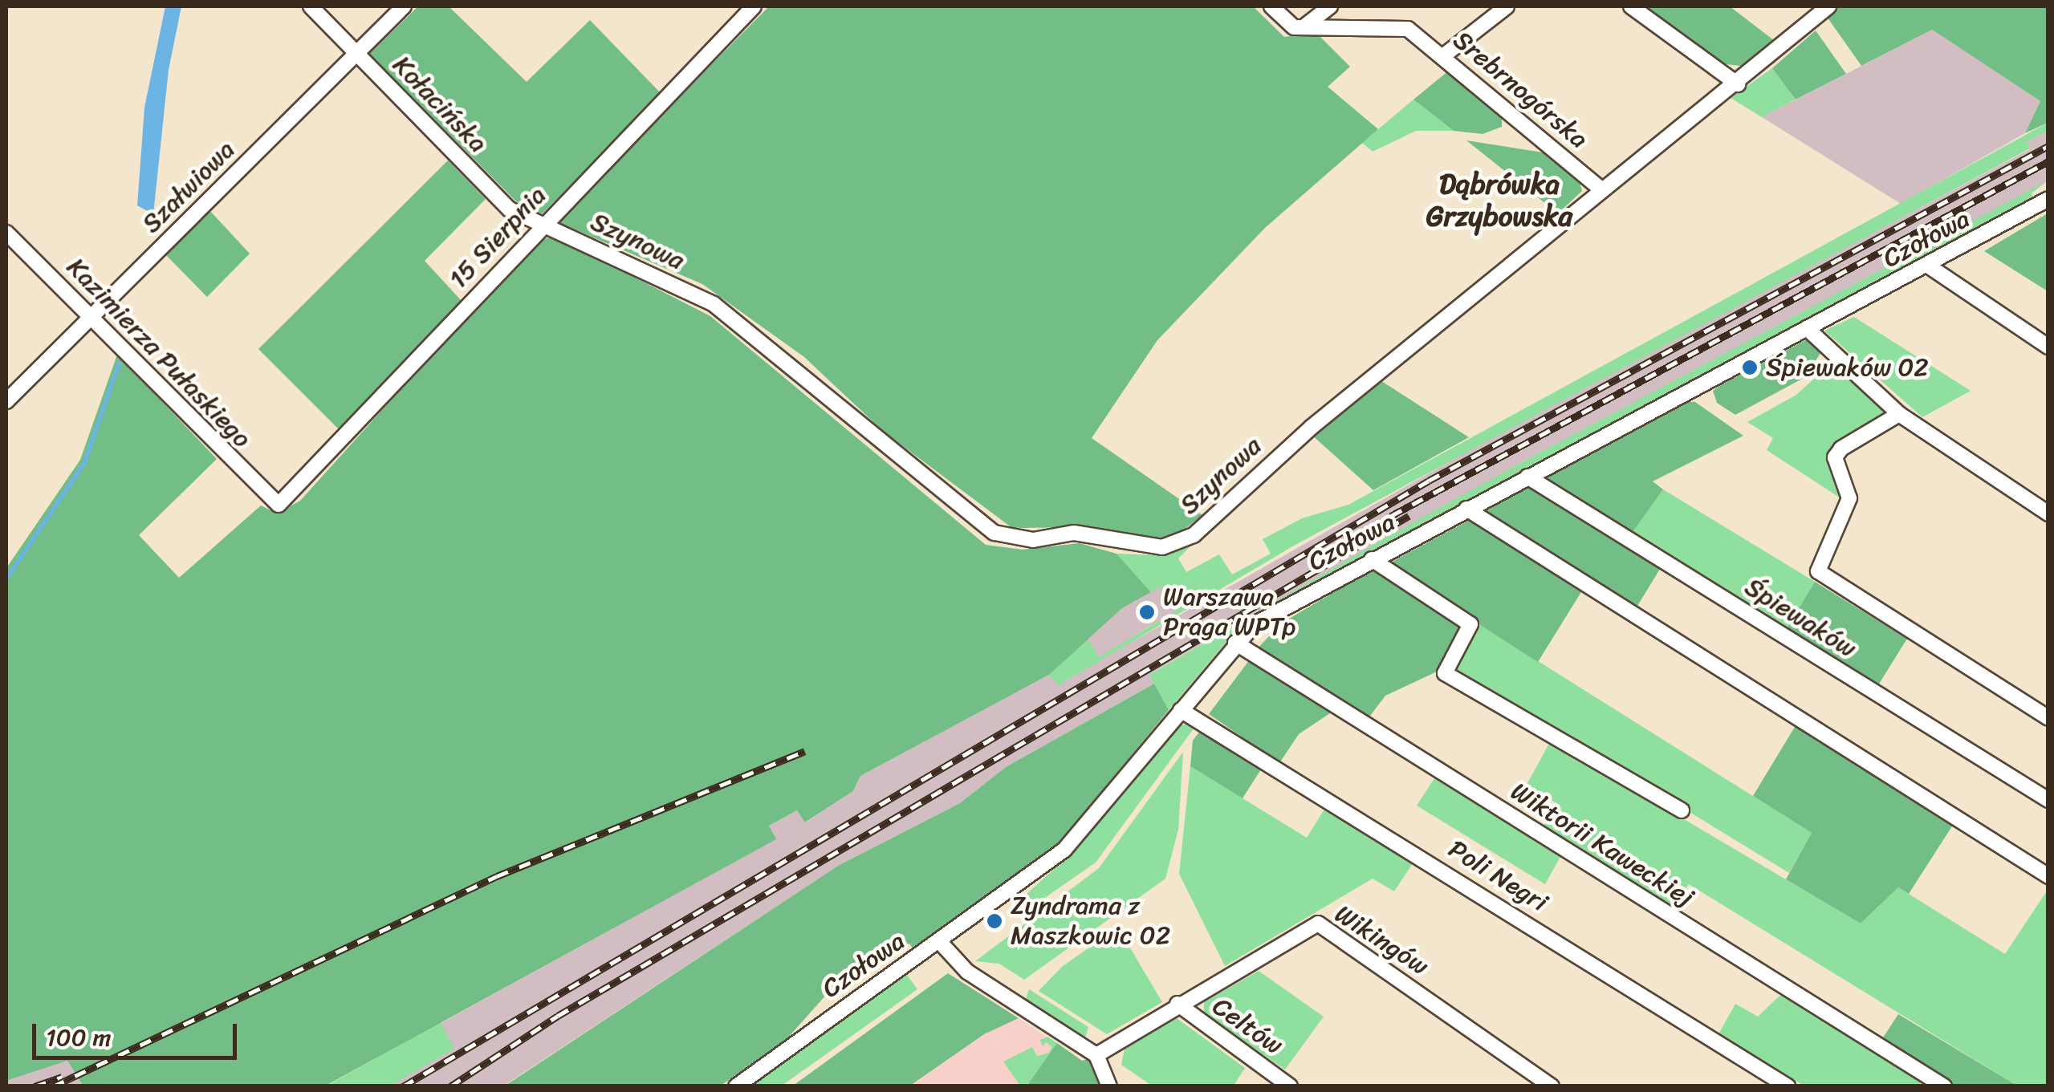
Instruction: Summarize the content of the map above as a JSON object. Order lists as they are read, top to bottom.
{
  "streets": {
    "street": [
      "Srebrnogórska",
      "Kołacińska",
      "Szałwiowa",
      "15 Sierpnia",
      "Czołowa",
      "Szynowa",
      "Kazimierza Pułaskiego",
      "Śpiewaków",
      "Wiktorii Kaweckiej",
      "Poli Negri",
      "Wikingów",
      "Celtów"
    ]
  },
  "crossings": [
    ["Srebrnogórska", "Szynowa"],
    ["Kołacińska", "Szałwiowa"],
    ["Kołacińska", "15 Sierpnia"],
    ["Kołacińska", "Szynowa"],
    ["Szałwiowa", "Kazimierza Pułaskiego"],
    ["15 Sierpnia", "Szynowa"],
    ["15 Sierpnia", "Kazimierza Pułaskiego"],
    ["Czołowa", "Śpiewaków"],
    ["Czołowa", "Wiktorii Kaweckiej"],
    ["Czołowa", "Poli Negri"],
    ["Wikingów", "Celtów"]
  ],
  "districts": ["Dąbrówka Grzybowska"],
  "places": ["Śpiewaków 02", "Warszawa Praga WPTp", "Zyndrama z Maszkowic 02"],
  "scale_bar": "100 m"
}
